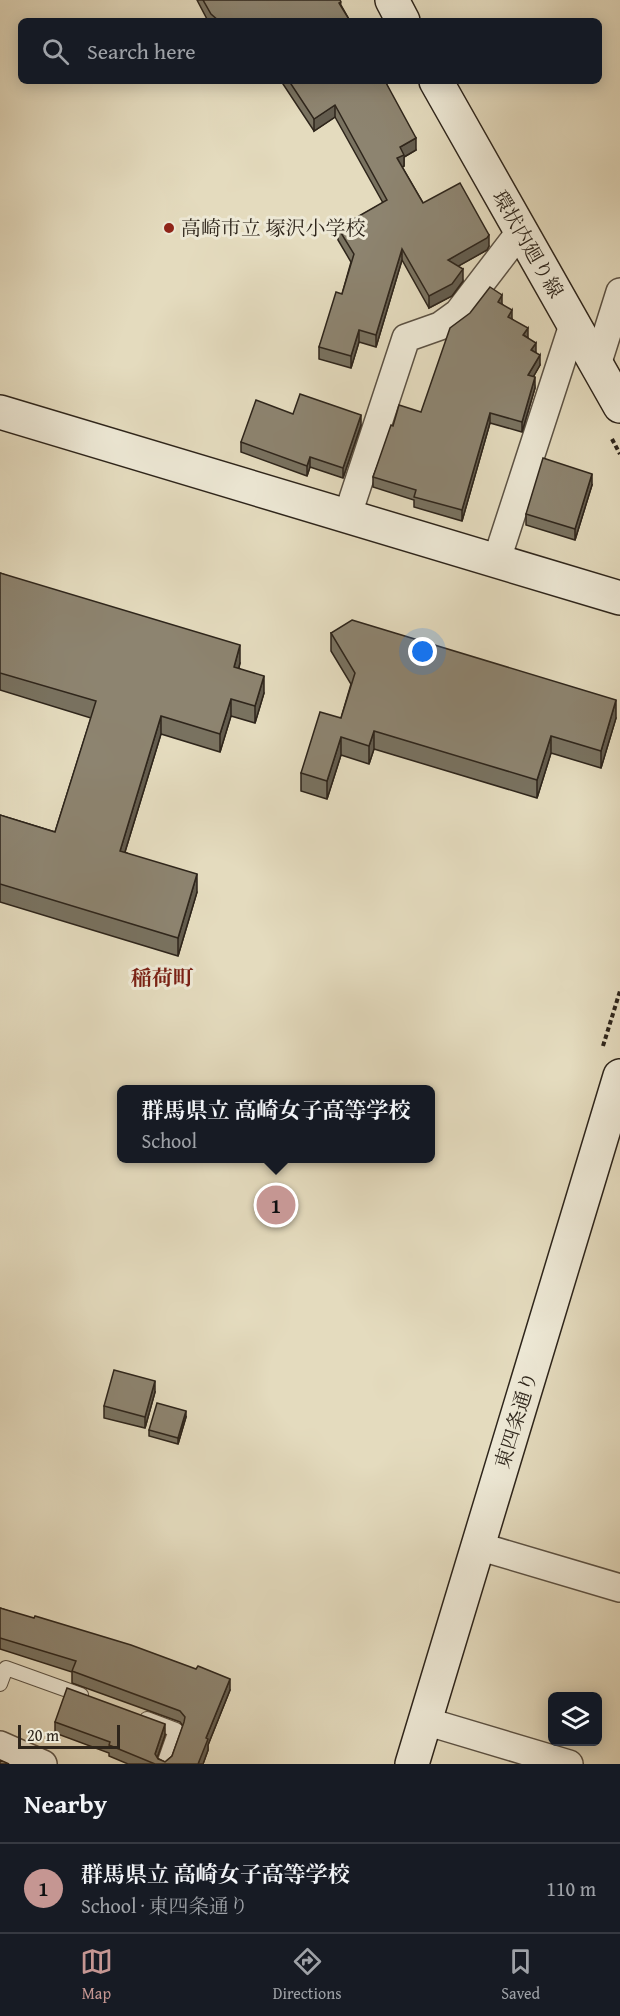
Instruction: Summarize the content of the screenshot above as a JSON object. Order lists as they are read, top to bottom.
{
  "streets": {
    "street": ["環状内廻り線", "東四条通り"]
  },
  "districts": ["稲荷町"],
  "places": ["高崎市立 塚沢小学校"],
  "scale_bar": "20 m",
  "page": {
    "search": "Search here",
    "popup": ["群馬県立 高崎女子高等学校", "School"],
    "pins": "1",
    "scale": "20 m",
    "heading": "Nearby",
    "list": [
      {
        "mark": "1",
        "name": "群馬県立 高崎女子高等学校",
        "note": "School · 東四条通り",
        "value": "110 m"
      }
    ],
    "nav": ["Map", "Directions", "Saved"]
  }
}
